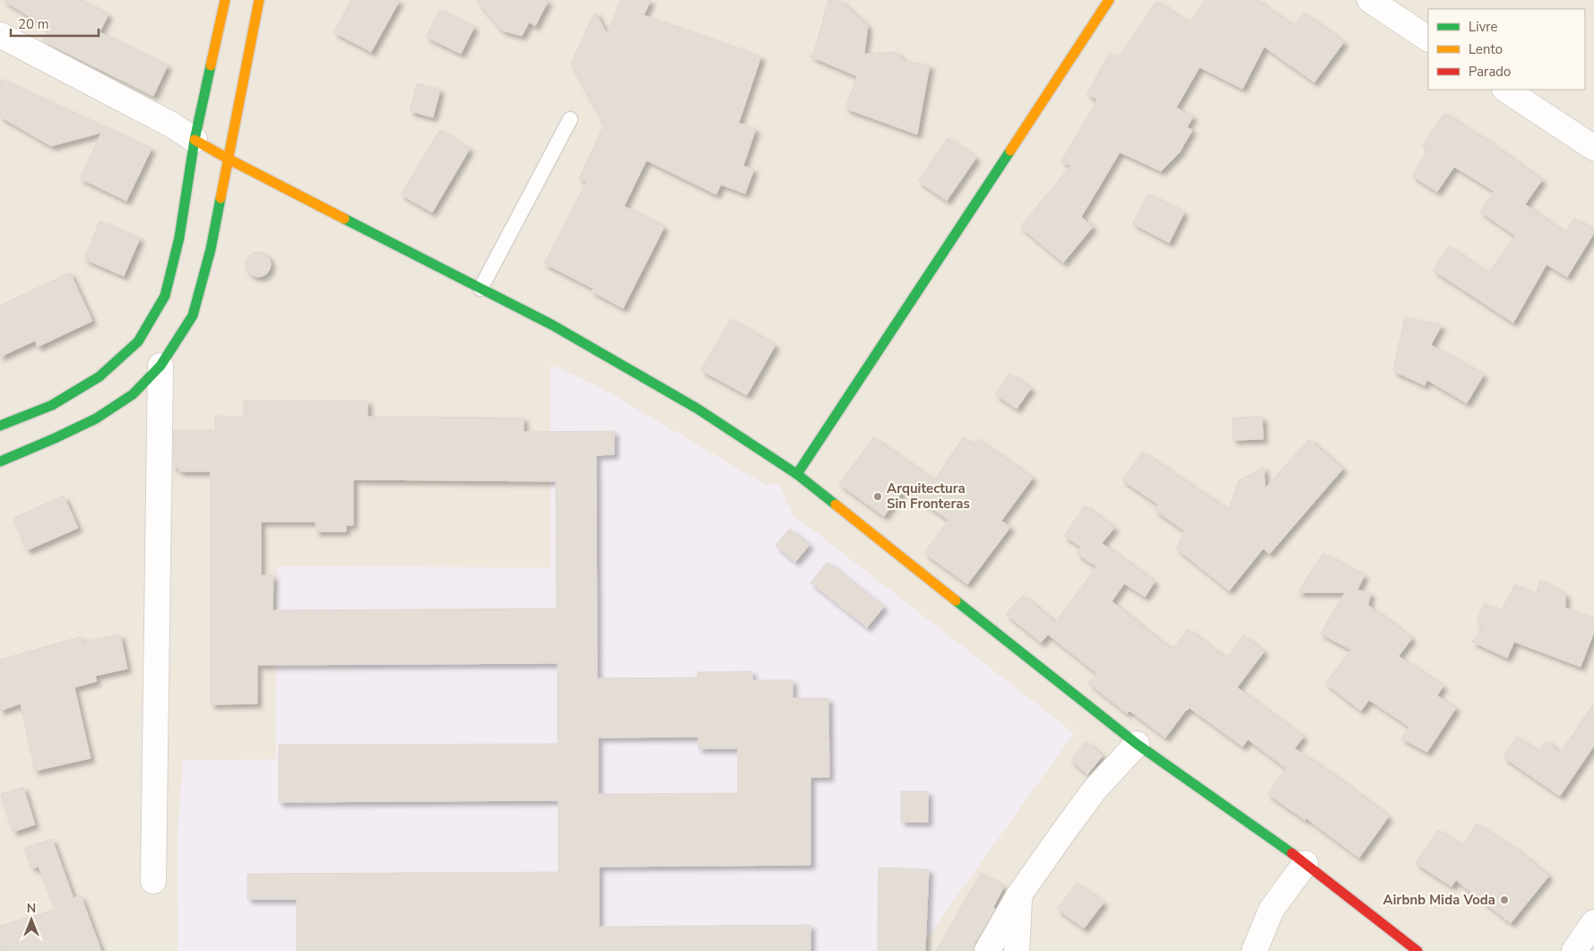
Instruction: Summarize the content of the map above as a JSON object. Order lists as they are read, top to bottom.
{
  "places": ["Arquitectura Sin Fronteras", "Airbnb Mida Voda"],
  "legend": ["Livre", "Lento", "Parado"],
  "scale_bar": "20 m",
  "north": "top"
}
